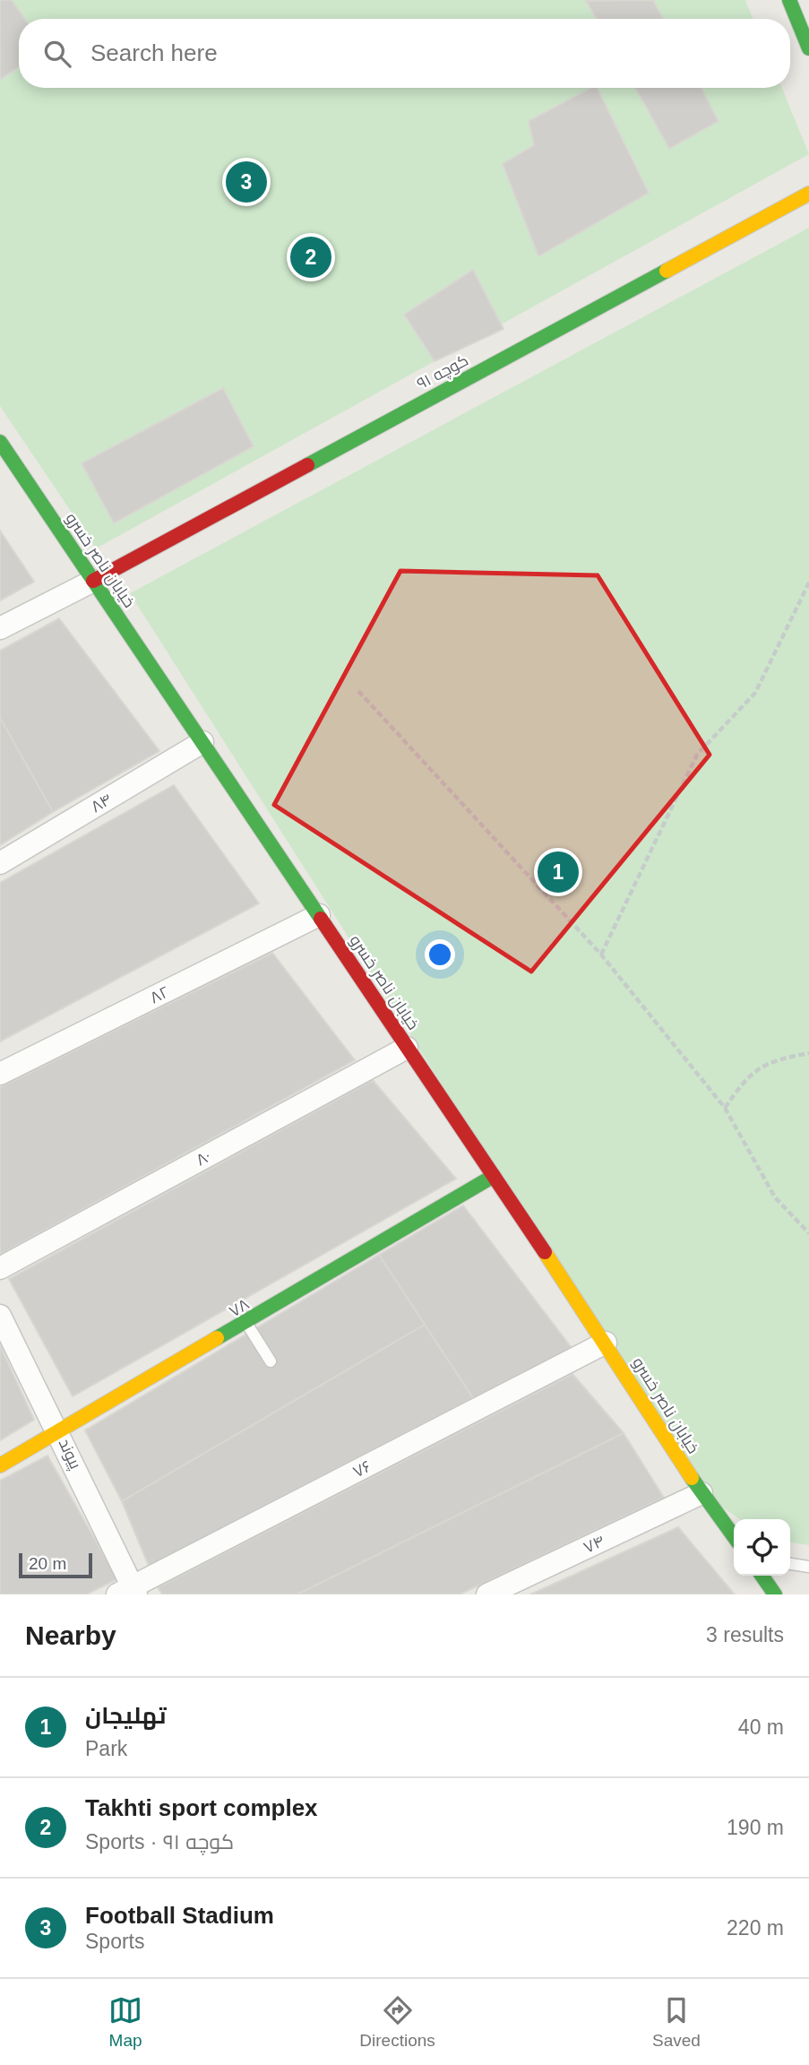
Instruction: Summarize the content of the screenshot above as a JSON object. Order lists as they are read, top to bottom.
{
  "streets": {
    "main road": ["کوچه ۹۱", "خیابان ناصر خسرو", "۷۸"],
    "street": [
      "۸۴",
      "۸۲",
      "۸۰",
      "پیوند",
      "۷۶",
      "۷۴"
    ]
  },
  "crossings": [
    ["کوچه ۹۱", "خیابان ناصر خسرو"],
    ["خیابان ناصر خسرو", "۸۴"],
    ["خیابان ناصر خسرو", "۸۲"],
    ["خیابان ناصر خسرو", "۸۰"],
    ["خیابان ناصر خسرو", "۷۸"],
    ["خیابان ناصر خسرو", "۷۶"],
    ["خیابان ناصر خسرو", "۷۴"],
    ["۷۸", "پیوند"],
    ["پیوند", "۷۶"]
  ],
  "scale_bar": "20 m",
  "page": {
    "search": "Search here",
    "pins": ["3", "2", "1"],
    "scale": "20 m",
    "heading": ["Nearby", "3 results"],
    "list": [
      {
        "mark": "1",
        "name": "تهلیجان",
        "note": "Park",
        "value": "40 m"
      },
      {
        "mark": "2",
        "name": "Takhti sport complex",
        "note": "Sports · کوچه ۹۱",
        "value": "190 m"
      },
      {
        "mark": "3",
        "name": "Football Stadium",
        "note": "Sports",
        "value": "220 m"
      }
    ],
    "nav": ["Map", "Directions", "Saved"]
  }
}
